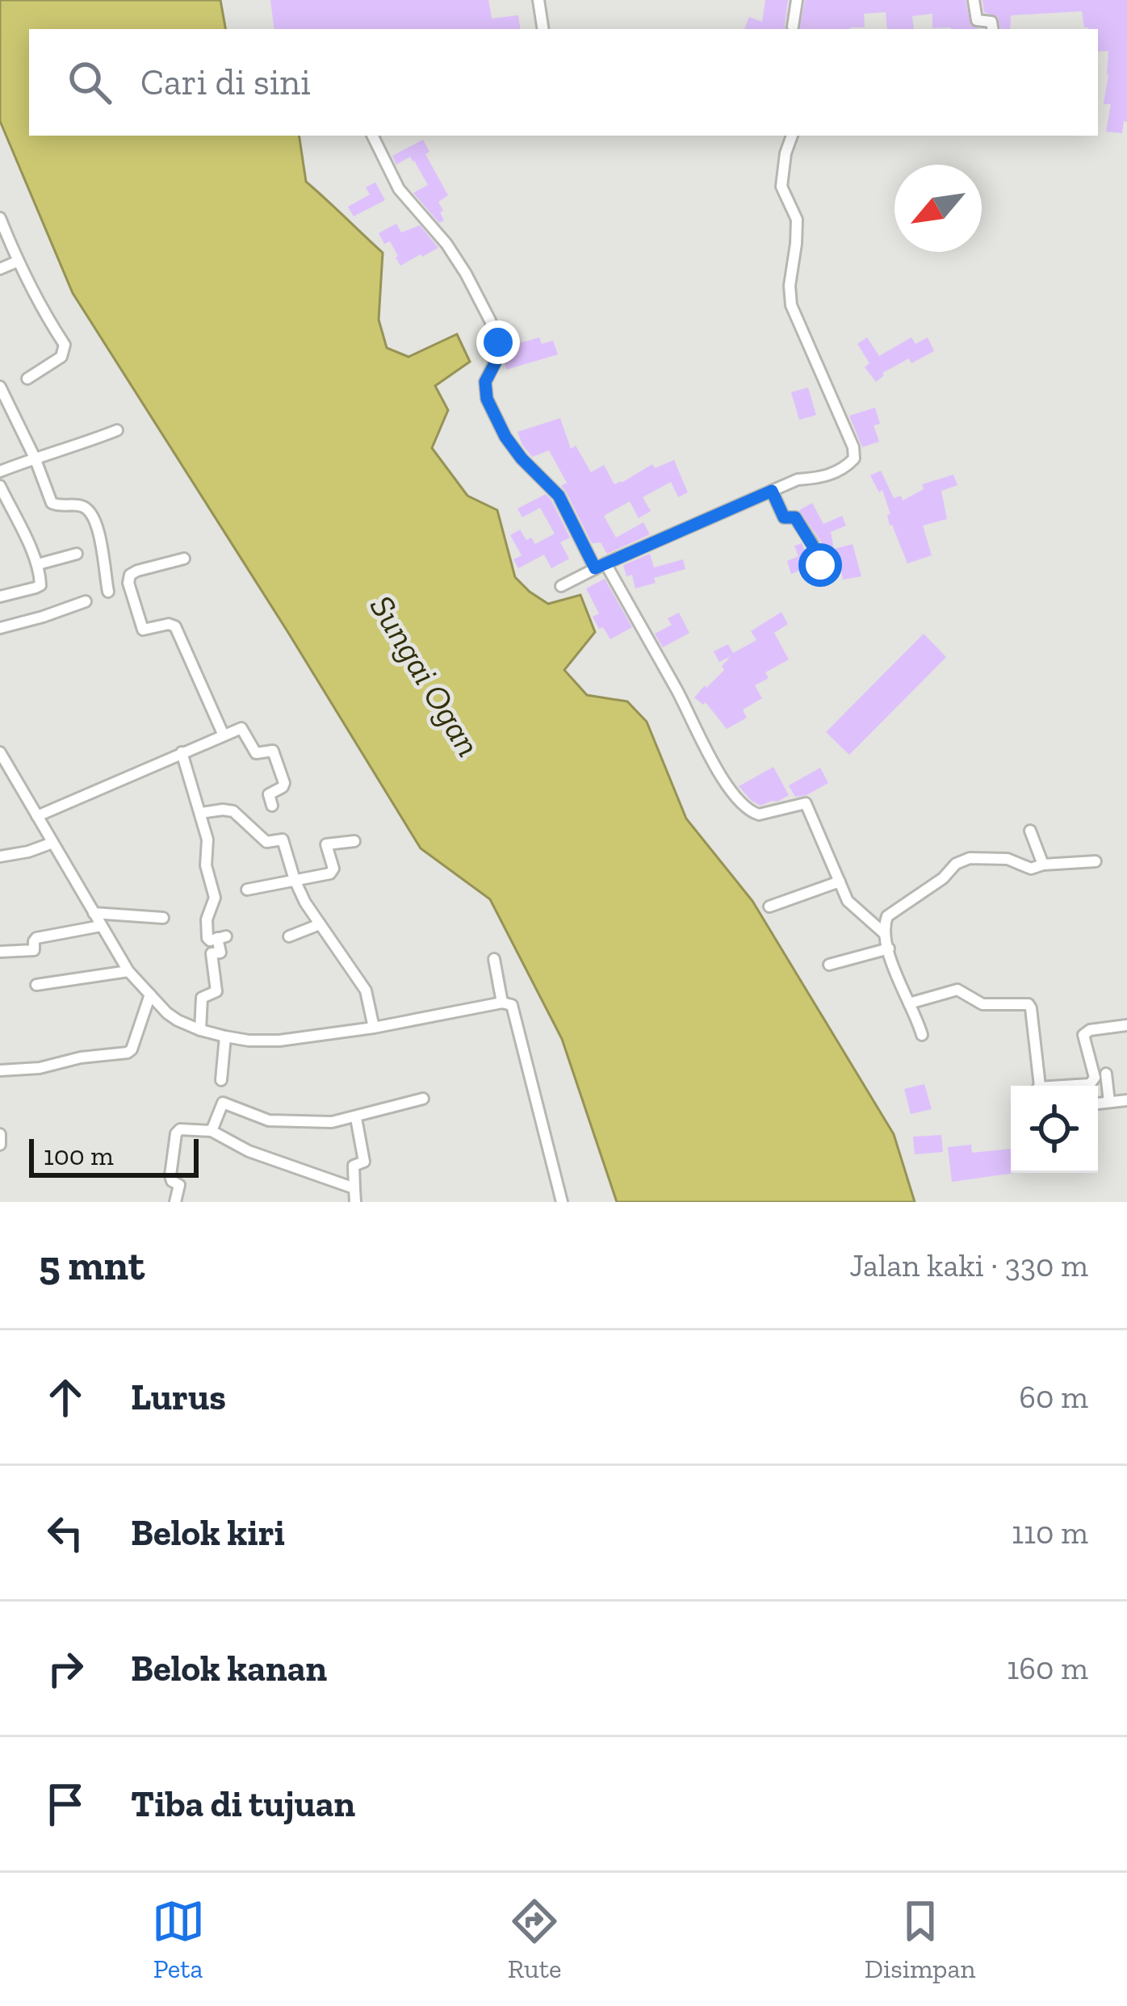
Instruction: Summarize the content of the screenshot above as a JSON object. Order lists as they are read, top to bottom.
{
  "water": ["Sungai Ogan"],
  "scale_bar": "100 m",
  "north": "bottom left",
  "page": {
    "search": "Cari di sini",
    "scale": "100 m",
    "heading": ["5 mnt", "Jalan kaki · 330 m"],
    "list": [
      ["Lurus", "60 m"],
      ["Belok kiri", "110 m"],
      ["Belok kanan", "160 m"],
      "Tiba di tujuan"
    ],
    "nav": ["Peta", "Rute", "Disimpan"]
  }
}
